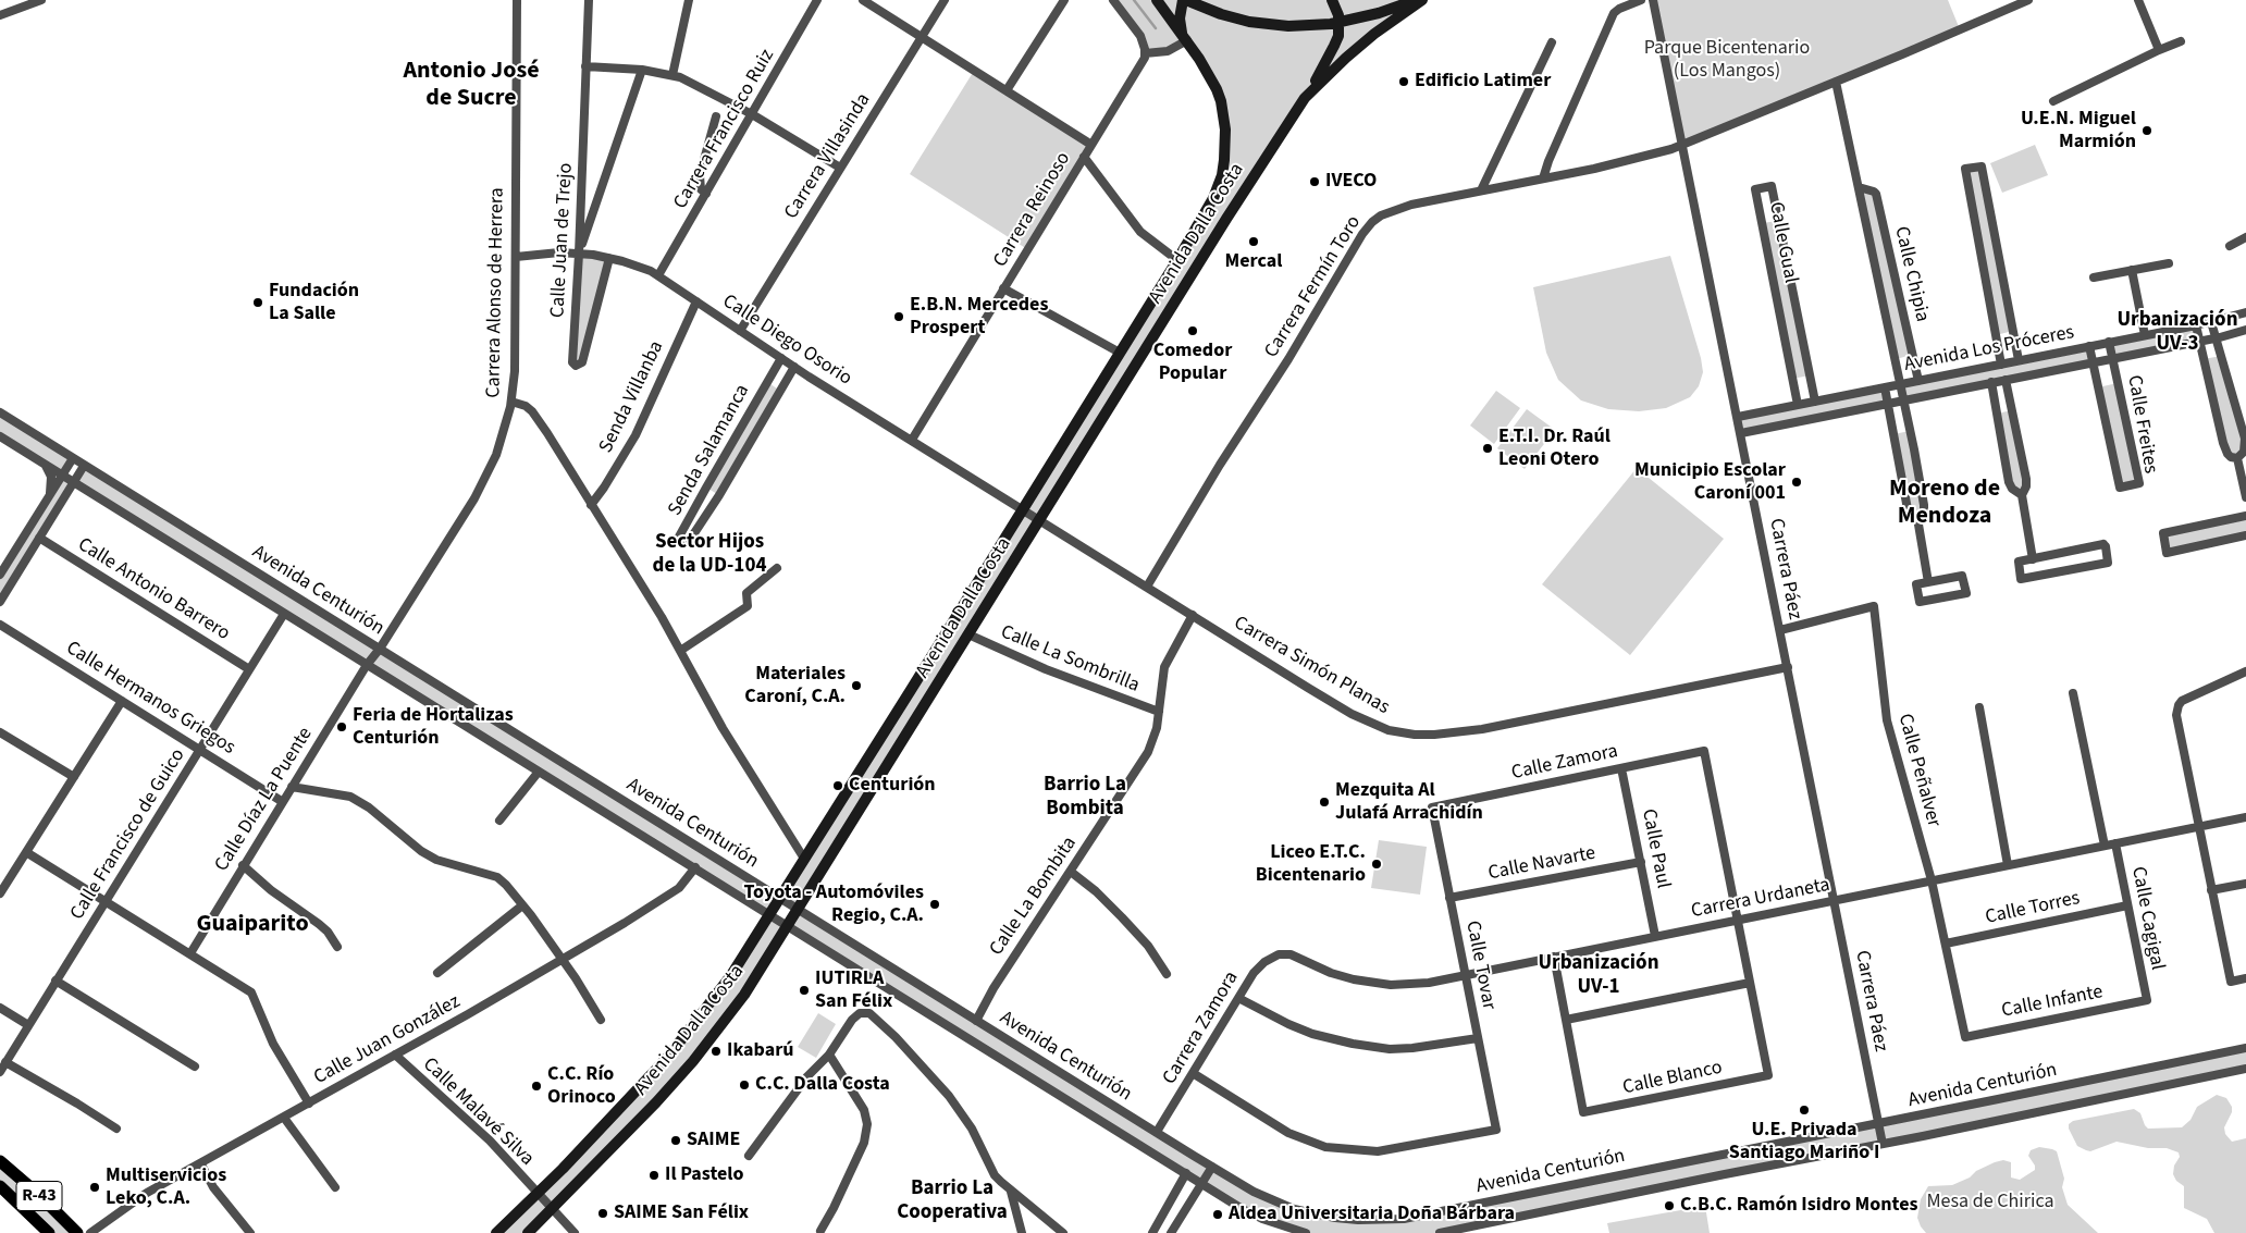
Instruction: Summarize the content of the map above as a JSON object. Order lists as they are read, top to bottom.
{
  "streets": {
    "main road": ["R-43"],
    "street": [
      "Carrera Francisco Ruiz",
      "Carrera Villasinda",
      "Carrera Reinoso",
      "Avenida Dalla Costa",
      "Calle Juan de Trejo",
      "Calle Gual",
      "Calle Chipia",
      "Carrera Fermín Toro",
      "Carrera Alonso de Herrera",
      "Calle Diego Osorio",
      "Avenida Los Próceres",
      "Senda Villanba",
      "Calle Freites",
      "Senda Salamanca",
      "Carrera Páez",
      "Calle Antonio Barrero",
      "Avenida Centurión",
      "Calle La Sombrilla",
      "Carrera Simón Planas",
      "Calle Hermanos Griegos",
      "Calle Zamora",
      "Calle Peñalver",
      "Calle Díaz La Puente",
      "Calle Francisco de Guico",
      "Calle Paul",
      "Calle Navarte",
      "Calle La Bombita",
      "Carrera Urdaneta",
      "Calle Torres",
      "Calle Cagigal",
      "Calle Tovar",
      "Calle Infante",
      "Carrera Zamora",
      "Calle Juan González",
      "Calle Blanco",
      "Calle Malavé Silva"
    ]
  },
  "crossings": [
    ["Carrera Francisco Ruiz", "Calle Diego Osorio"],
    ["Carrera Villasinda", "Calle Diego Osorio"],
    ["Carrera Reinoso", "Calle Diego Osorio"],
    ["Avenida Dalla Costa", "Calle Diego Osorio"],
    ["Avenida Dalla Costa", "Avenida Centurión"],
    ["Avenida Dalla Costa", "Calle La Sombrilla"],
    ["Avenida Dalla Costa", "Carrera Simón Planas"],
    ["Avenida Dalla Costa", "Calle Malavé Silva"],
    ["Calle Juan de Trejo", "Calle Diego Osorio"],
    ["Calle Gual", "Avenida Los Próceres"],
    ["Calle Chipia", "Carrera Fermín Toro"],
    ["Calle Chipia", "Avenida Los Próceres"],
    ["Carrera Fermín Toro", "Carrera Páez"],
    ["Carrera Fermín Toro", "Carrera Simón Planas"],
    ["Carrera Alonso de Herrera", "Calle Diego Osorio"],
    ["Carrera Alonso de Herrera", "Avenida Centurión"],
    ["Carrera Alonso de Herrera", "Calle Díaz La Puente"],
    ["Calle Diego Osorio", "Senda Villanba"],
    ["Calle Diego Osorio", "Senda Salamanca"],
    ["Calle Diego Osorio", "Carrera Simón Planas"],
    ["Avenida Los Próceres", "Calle Freites"],
    ["Avenida Los Próceres", "Carrera Páez"],
    ["Carrera Páez", "Avenida Centurión"],
    ["Carrera Páez", "Carrera Simón Planas"],
    ["Carrera Páez", "Calle Peñalver"],
    ["Carrera Páez", "Carrera Urdaneta"],
    ["Calle Antonio Barrero", "Calle Francisco de Guico"],
    ["Avenida Centurión", "Calle Díaz La Puente"],
    ["Avenida Centurión", "Calle Francisco de Guico"],
    ["Avenida Centurión", "Calle La Bombita"],
    ["Avenida Centurión", "Carrera Zamora"],
    ["Avenida Centurión", "Calle Juan González"],
    ["Calle La Sombrilla", "Calle La Bombita"],
    ["Carrera Simón Planas", "Calle La Bombita"],
    ["Calle Hermanos Griegos", "Calle Díaz La Puente"],
    ["Calle Hermanos Griegos", "Calle Francisco de Guico"],
    ["Calle Zamora", "Calle Paul"],
    ["Calle Zamora", "Carrera Urdaneta"],
    ["Calle Zamora", "Calle Tovar"],
    ["Calle Peñalver", "Carrera Urdaneta"],
    ["Calle Peñalver", "Calle Torres"],
    ["Calle Peñalver", "Calle Infante"],
    ["Calle Paul", "Calle Navarte"],
    ["Calle Paul", "Carrera Urdaneta"],
    ["Calle Navarte", "Calle Tovar"],
    ["Carrera Urdaneta", "Calle Cagigal"],
    ["Carrera Urdaneta", "Calle Tovar"],
    ["Carrera Urdaneta", "Carrera Zamora"],
    ["Calle Torres", "Calle Cagigal"],
    ["Calle Cagigal", "Calle Infante"],
    ["Calle Tovar", "Carrera Zamora"],
    ["Calle Juan González", "Calle Malavé Silva"]
  ],
  "districts": [
    "Antonio José de Sucre",
    "Urbanización UV-3",
    "Moreno de Mendoza",
    "Sector Hijos de la UD-104",
    "Barrio La Bombita",
    "Guaiparito",
    "Urbanización UV-1",
    "Barrio La Cooperativa"
  ],
  "parks": ["Parque Bicentenario (Los Mangos)", "Mesa de Chirica"],
  "places": [
    "Edificio Latimer",
    "U.E.N. Miguel Marmión",
    "IVECO",
    "Mercal",
    "Fundación La Salle",
    "E.B.N. Mercedes Prospert",
    "Comedor Popular",
    "E.T.I. Dr. Raúl Leoni Otero",
    "Municipio Escolar Caroní 001",
    "Materiales Caroní, C.A.",
    "Feria de Hortalizas Centurión",
    "Centurión",
    "Mezquita Al Julafá Arrachidín",
    "Liceo E.T.C. Bicentenario",
    "Toyota - Automóviles Regio, C.A.",
    "IUTIRLA San Félix",
    "Ikabarú",
    "C.C. Dalla Costa",
    "C.C. Río Orinoco",
    "U.E. Privada Santiago Mariño I",
    "SAIME",
    "Il Pastelo",
    "Multiservicios Leko, C.A.",
    "C.B.C. Ramón Isidro Montes",
    "SAIME San Félix",
    "Aldea Universitaria Doña Bárbara"
  ]
}
